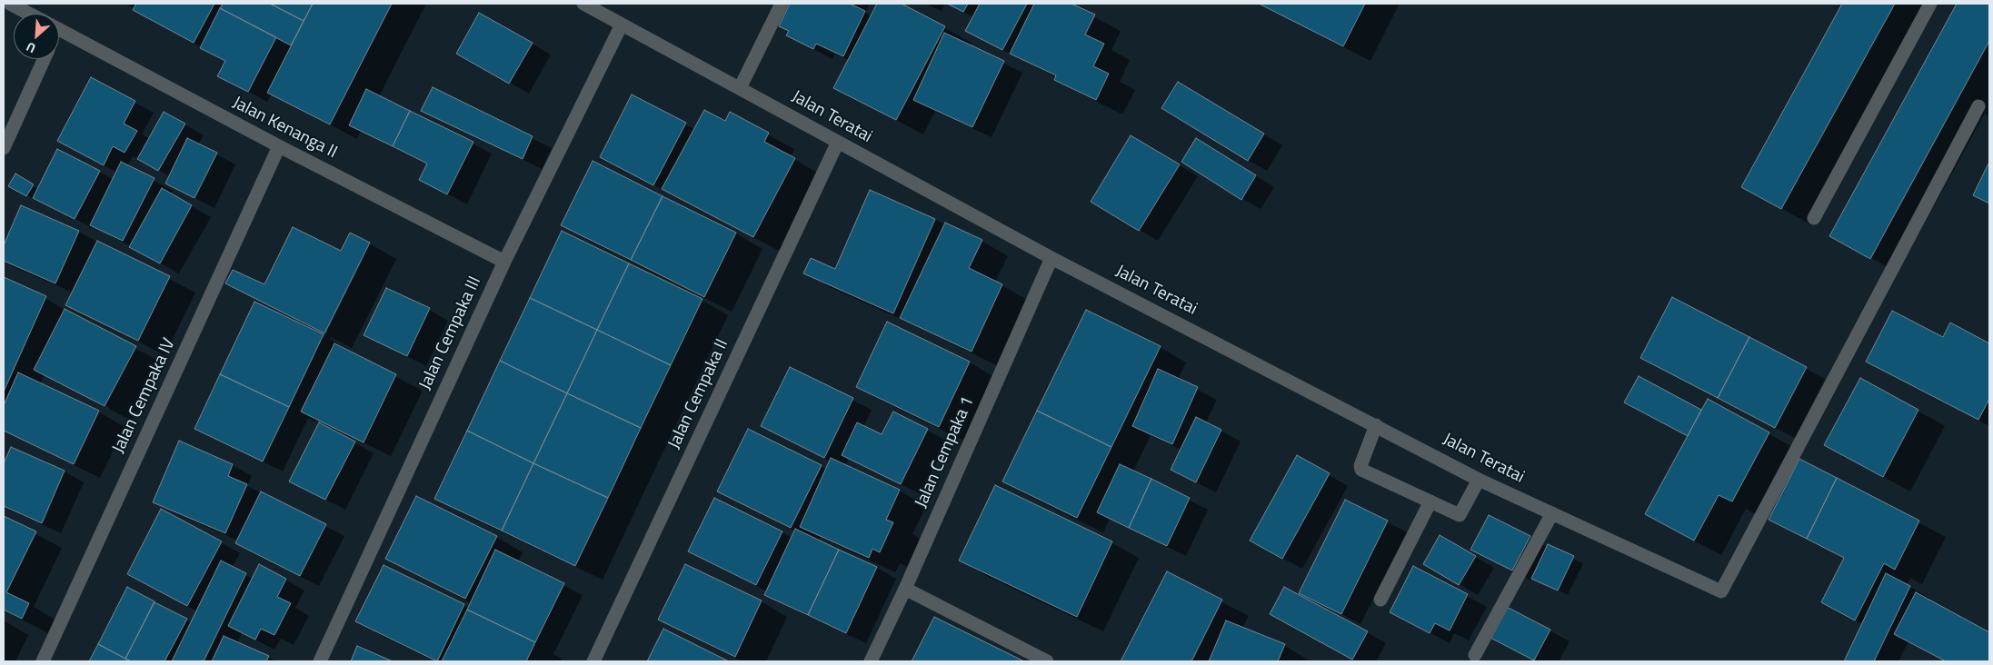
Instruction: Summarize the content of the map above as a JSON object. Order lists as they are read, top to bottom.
{
  "streets": {
    "street": [
      "Jalan Teratai",
      "Jalan Kenanga II",
      "Jalan Cempaka III",
      "Jalan Cempaka II",
      "Jalan Cempaka IV",
      "Jalan Cempaka 1"
    ]
  },
  "crossings": [
    ["Jalan Teratai", "Jalan Cempaka III"],
    ["Jalan Teratai", "Jalan Cempaka II"],
    ["Jalan Teratai", "Jalan Cempaka 1"],
    ["Jalan Kenanga II", "Jalan Cempaka III"],
    ["Jalan Kenanga II", "Jalan Cempaka IV"]
  ],
  "north": "bottom left"
}
